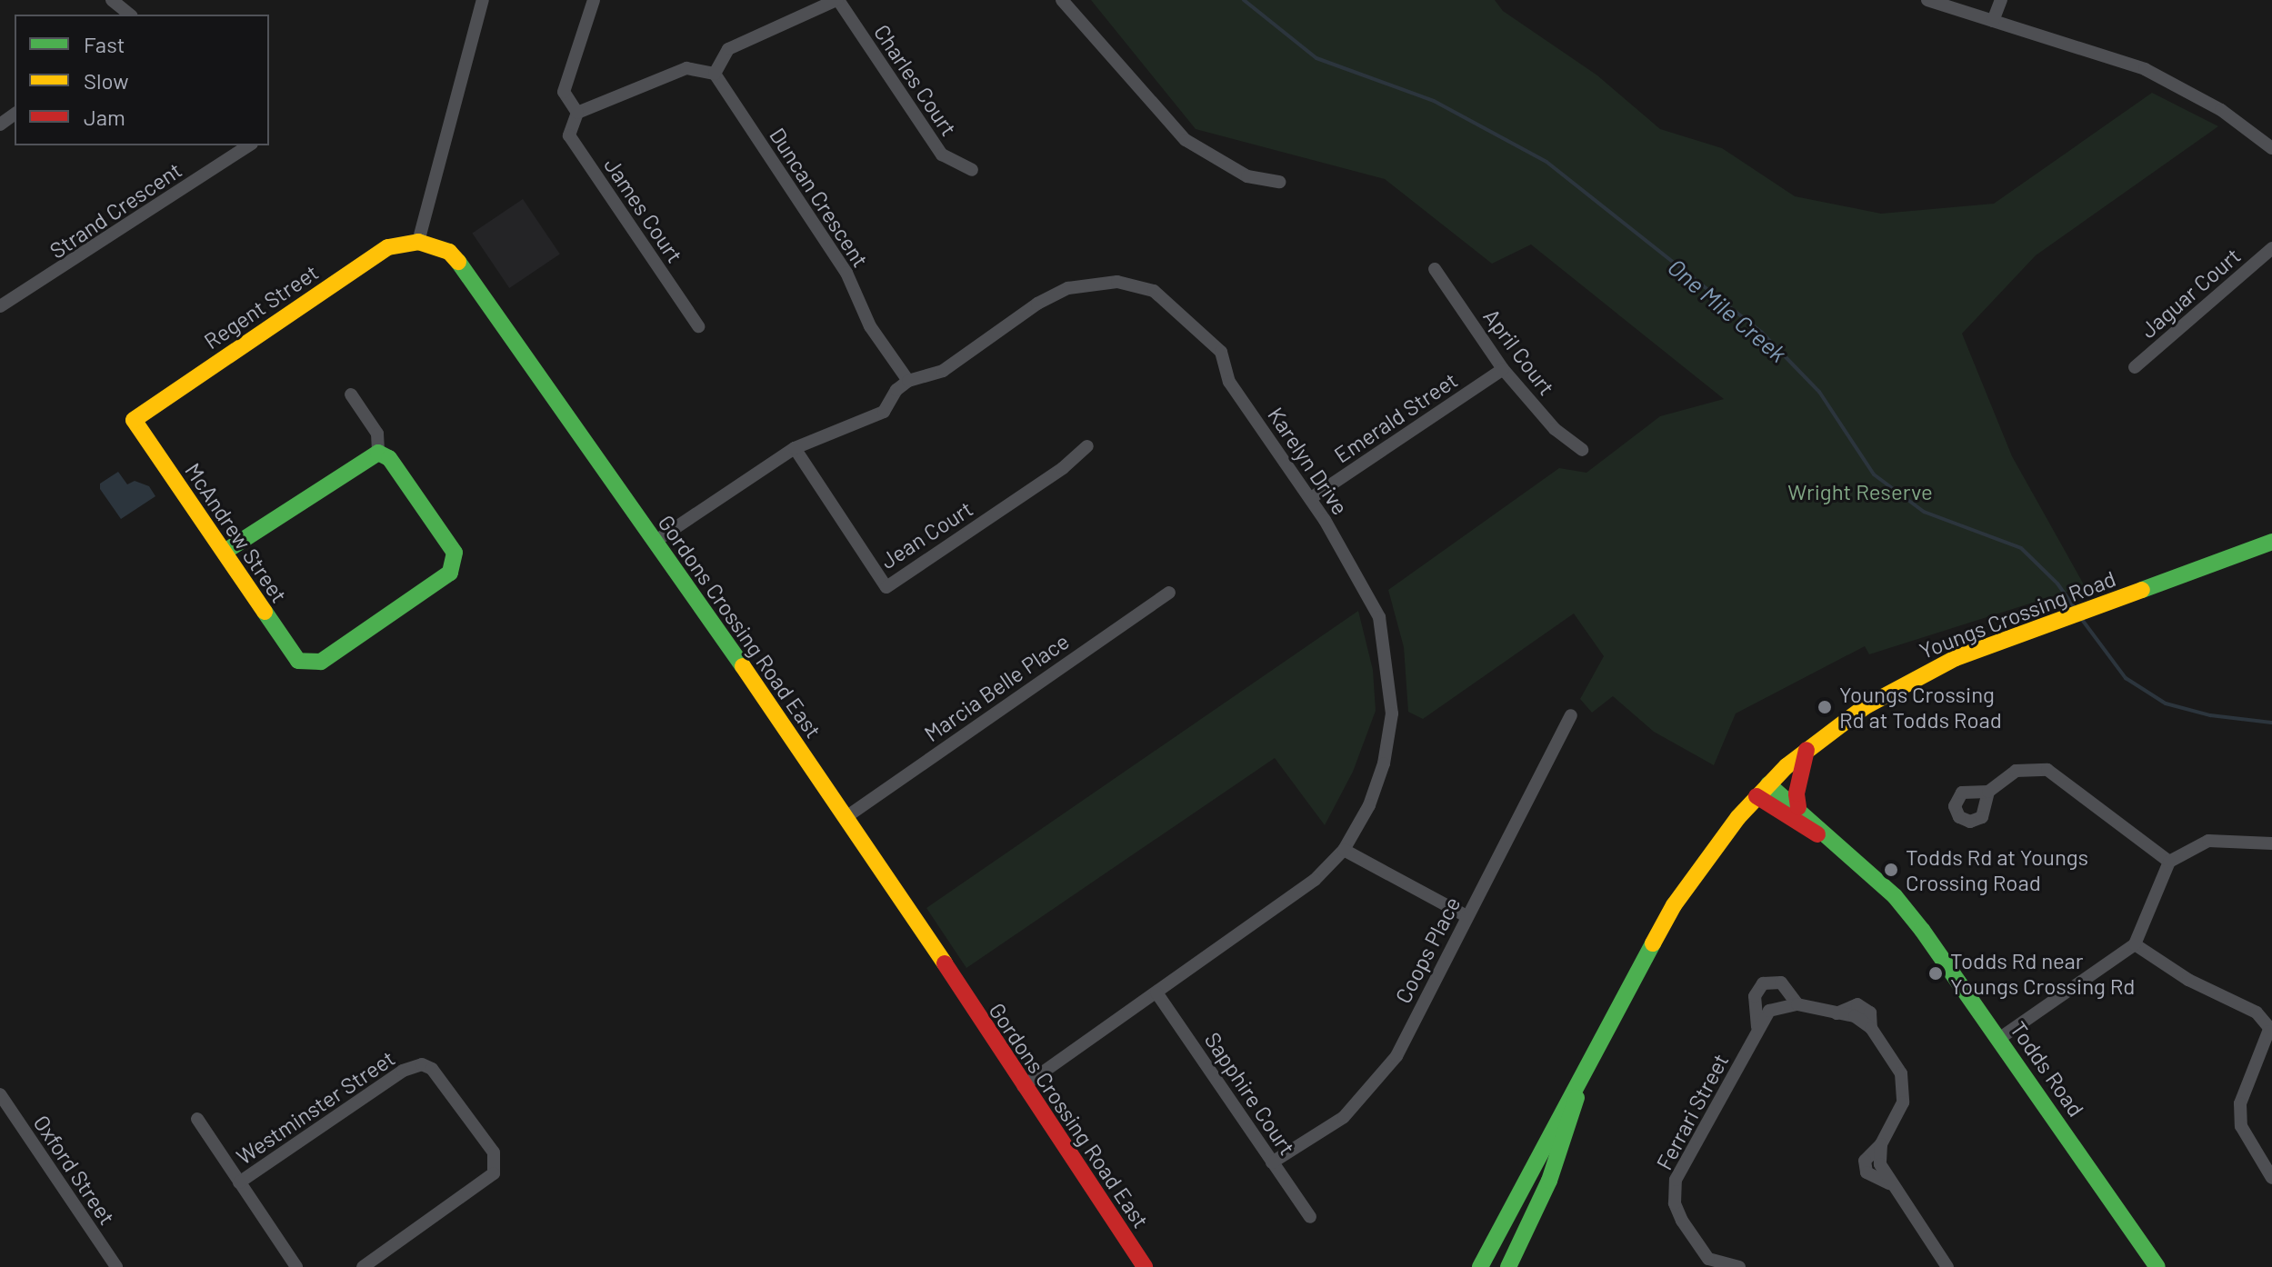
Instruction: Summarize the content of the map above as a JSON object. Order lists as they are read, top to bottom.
{
  "streets": {
    "street": [
      "Charles Court",
      "Duncan Crescent",
      "Strand Crescent",
      "James Court",
      "Jaguar Court",
      "Regent Street",
      "April Court",
      "Emerald Street",
      "Karelyn Drive",
      "McAndrew Street",
      "Jean Court",
      "Youngs Crossing Road",
      "Gordons Crossing Road East",
      "Marcia Belle Place",
      "Coops Place",
      "Todds Road",
      "Sapphire Court",
      "Westminster Street",
      "Ferrari Street",
      "Oxford Street"
    ]
  },
  "crossings": [
    ["Duncan Crescent", "Karelyn Drive"],
    ["Regent Street", "McAndrew Street"],
    ["Regent Street", "Gordons Crossing Road East"],
    ["April Court", "Emerald Street"],
    ["Emerald Street", "Karelyn Drive"],
    ["Karelyn Drive", "Gordons Crossing Road East"],
    ["Karelyn Drive", "Sapphire Court"],
    ["Youngs Crossing Road", "Todds Road"],
    ["Gordons Crossing Road East", "Marcia Belle Place"],
    ["Coops Place", "Sapphire Court"]
  ],
  "water": ["One Mile Creek"],
  "parks": ["Wright Reserve"],
  "places": ["Youngs Crossing Rd at Todds Road", "Todds Rd at Youngs Crossing Road", "Todds Rd near Youngs Crossing Rd"],
  "legend": ["Fast", "Slow", "Jam"]
}
